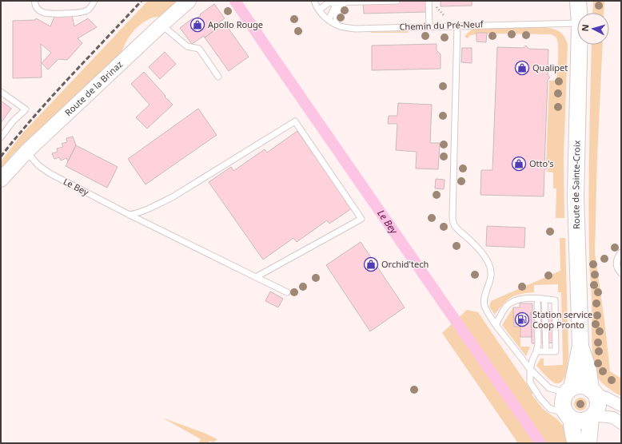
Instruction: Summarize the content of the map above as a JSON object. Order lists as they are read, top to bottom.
{
  "streets": {
    "main road": ["Route de Sainte-Croix"],
    "street": ["Route de la Brinaz"],
    "lane": ["Chemin du Pré-Neuf", "Le Bey"]
  },
  "crossings": [
    ["Route de la Brinaz", "Le Bey"]
  ],
  "water": ["Le Bey"],
  "places": {
    "shop": [
      "Apollo Rouge",
      "Qualipet",
      "Otto's",
      "Orchid'tech"
    ],
    "fuel station": ["Station service Coop Pronto"]
  },
  "north": "left"
}
